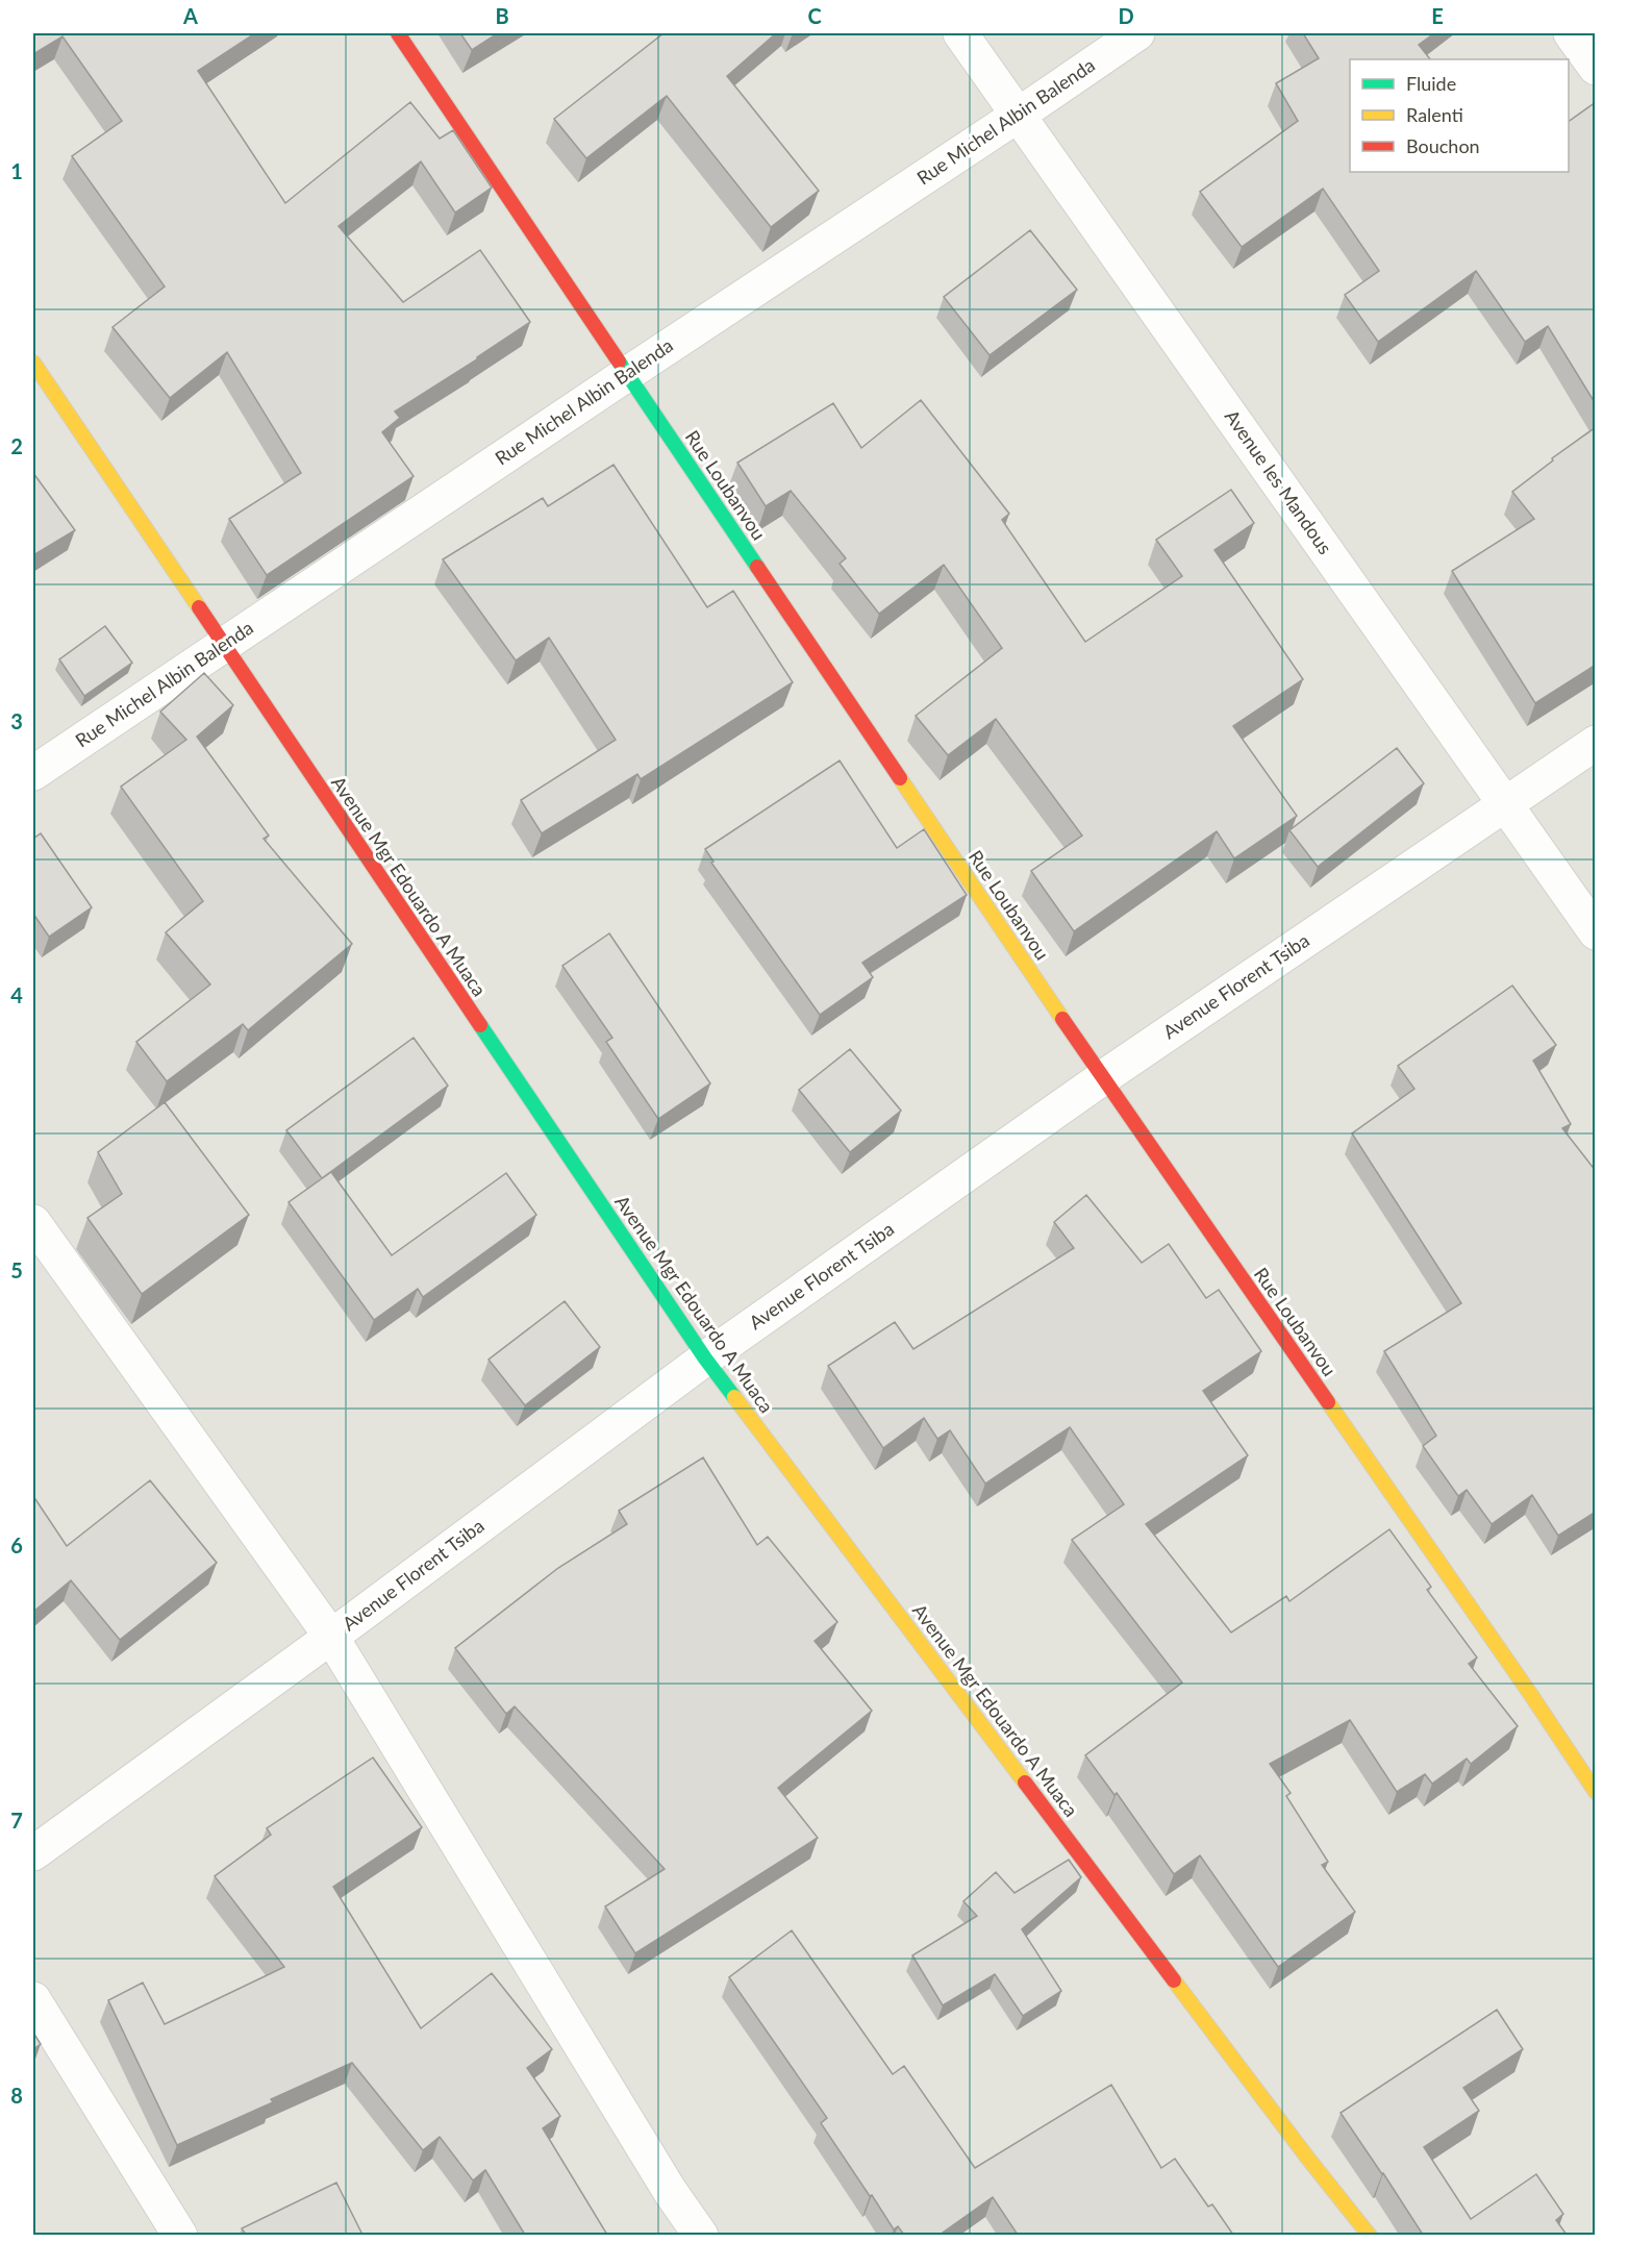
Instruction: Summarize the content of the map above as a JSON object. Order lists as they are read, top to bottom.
{
  "streets": {
    "street": [
      "Rue Michel Albin Balenda",
      "Avenue les Mandous",
      "Rue Loubanvou",
      "Avenue Mgr Edouardo A Muaca",
      "Avenue Florent Tsiba"
    ]
  },
  "crossings": [
    ["Rue Michel Albin Balenda", "Avenue les Mandous"],
    ["Rue Michel Albin Balenda", "Rue Loubanvou"],
    ["Rue Michel Albin Balenda", "Avenue Mgr Edouardo A Muaca"],
    ["Avenue les Mandous", "Avenue Florent Tsiba"],
    ["Rue Loubanvou", "Avenue Florent Tsiba"],
    ["Avenue Mgr Edouardo A Muaca", "Avenue Florent Tsiba"]
  ],
  "legend": ["Fluide", "Ralenti", "Bouchon"],
  "grid": {
    "columns": [
      "A",
      "B",
      "C",
      "D",
      "E"
    ],
    "rows": [
      "1",
      "2",
      "3",
      "4",
      "5",
      "6",
      "7",
      "8"
    ]
  }
}
